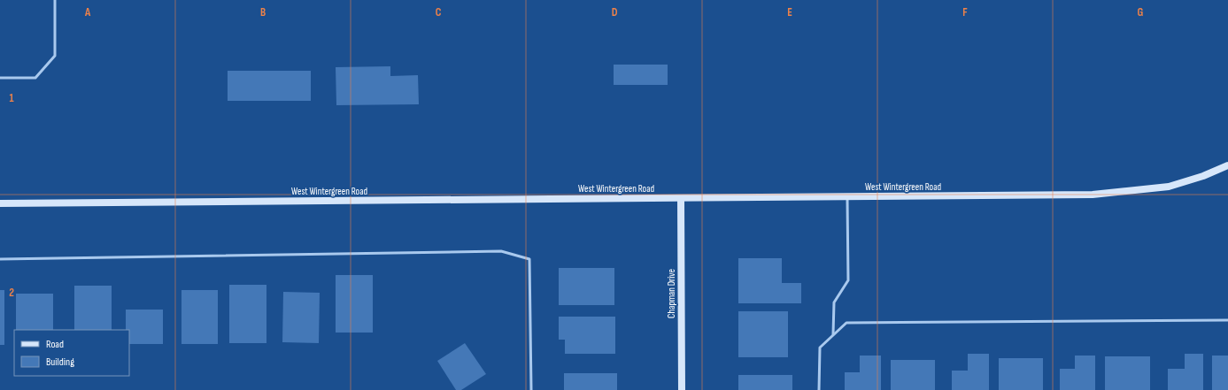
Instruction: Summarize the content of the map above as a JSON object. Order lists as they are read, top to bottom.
{
  "streets": {
    "main road": ["West Wintergreen Road", "Chapman Drive"]
  },
  "crossings": [
    ["West Wintergreen Road", "Chapman Drive"]
  ],
  "legend": ["Road", "Building"],
  "grid": {
    "columns": [
      "A",
      "B",
      "C",
      "D",
      "E",
      "F",
      "G"
    ],
    "rows": ["1", "2"]
  }
}
